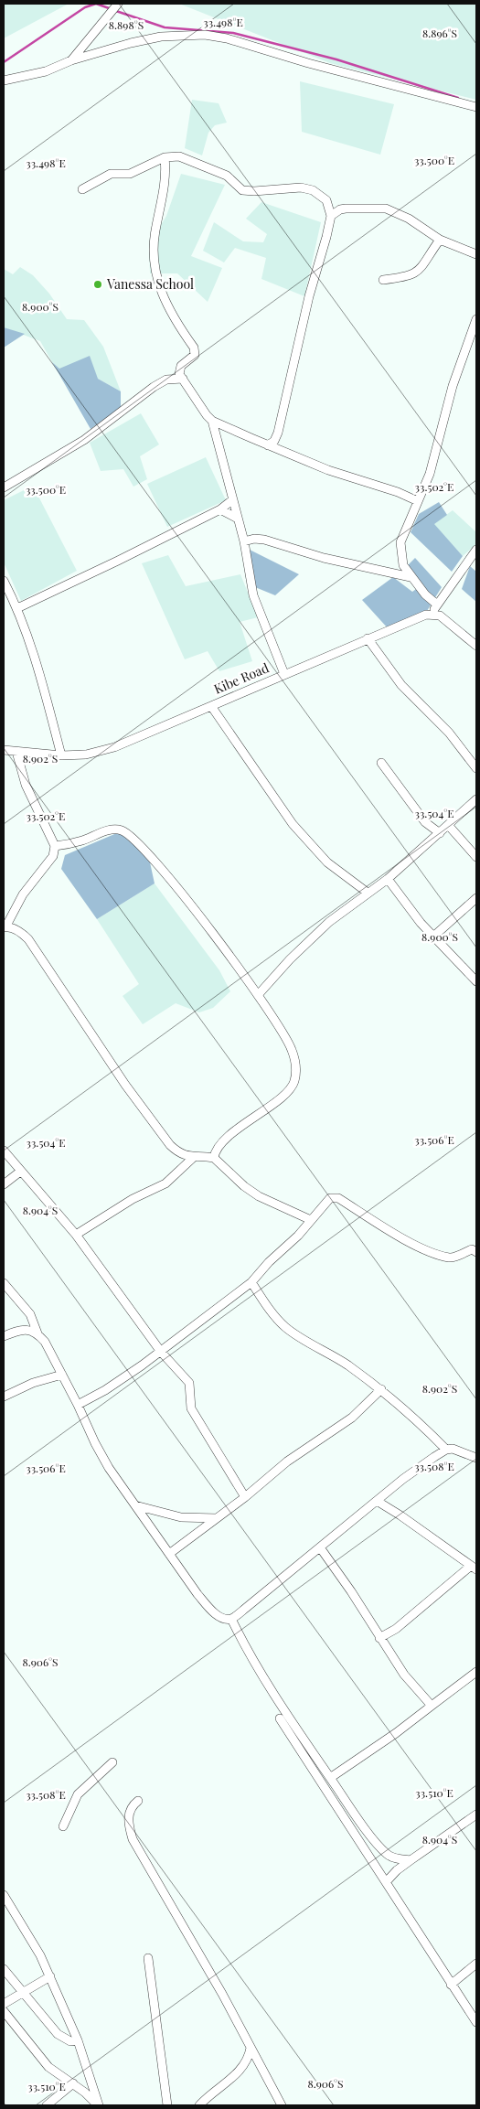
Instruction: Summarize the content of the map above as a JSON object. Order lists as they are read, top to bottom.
{
  "streets": {
    "street": ["Kibe Road"]
  },
  "places": ["Vanessa School"],
  "coordinates": [
    "33.498°E",
    "8.898°S",
    "8.896°S",
    "33.500°E",
    "8.900°S",
    "33.502°E",
    "8.902°S",
    "33.504°E",
    "33.506°E",
    "8.904°S",
    "33.508°E",
    "8.906°S",
    "33.510°E"
  ]
}
